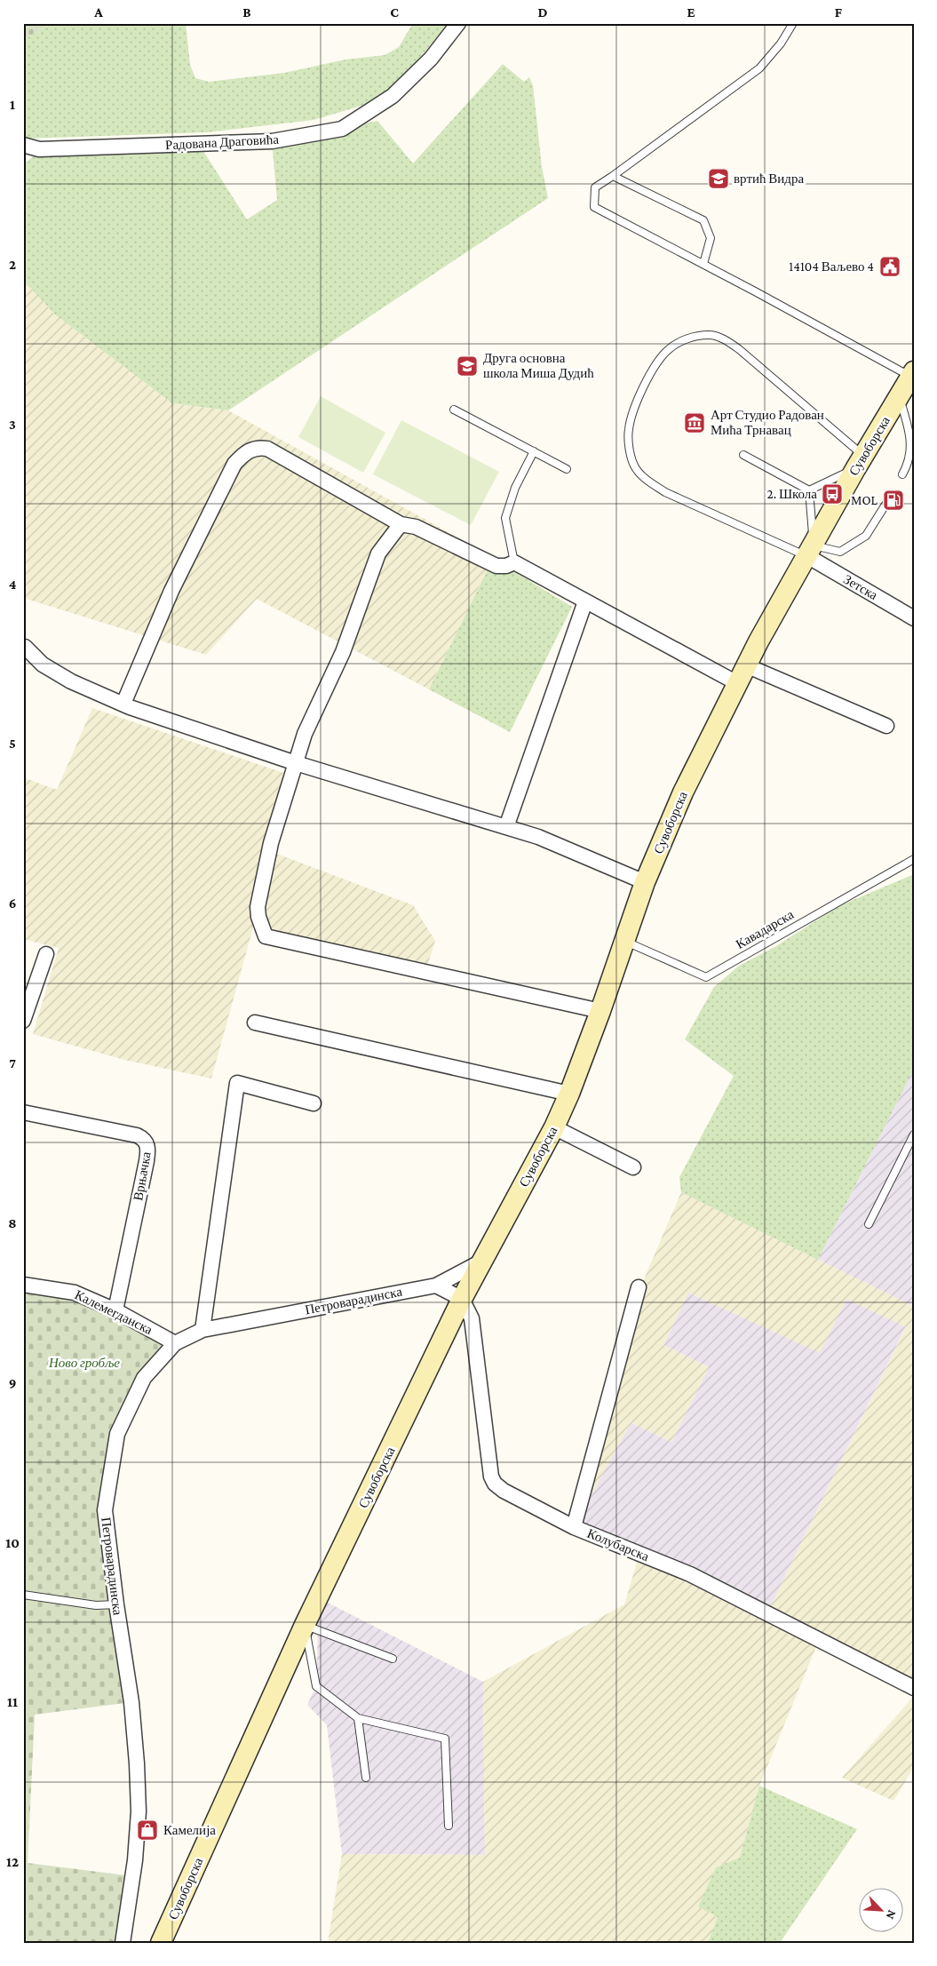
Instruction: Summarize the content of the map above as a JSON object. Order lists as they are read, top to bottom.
{
  "streets": {
    "main road": ["Сувоборска"],
    "street": [
      "Радована Драговића",
      "Зетска",
      "Врњачка",
      "Петроварадинска",
      "Калемегданска",
      "Колубарска"
    ],
    "lane": ["Кавадарска"]
  },
  "crossings": [
    ["Сувоборска", "Зетска"],
    ["Сувоборска", "Кавадарска"],
    ["Сувоборска", "Петроварадинска"],
    ["Сувоборска", "Колубарска"],
    ["Врњачка", "Калемегданска"],
    ["Петроварадинска", "Калемегданска"]
  ],
  "parks": ["Ново гробље"],
  "places": {
    "school or university": ["вртић Видра", "Друга основна школа Миша Дудић"],
    "public building": ["14104 Ваљево 4"],
    "museum": ["Арт Студио Радован Мића Трнавац"],
    "bus stop": ["2. Школа"],
    "fuel station": ["MOL"],
    "shop": ["Камелија"]
  },
  "north": "bottom right",
  "grid": {
    "columns": [
      "A",
      "B",
      "C",
      "D",
      "E",
      "F"
    ],
    "rows": [
      "1",
      "2",
      "3",
      "4",
      "5",
      "6",
      "7",
      "8",
      "9",
      "10",
      "11",
      "12"
    ]
  }
}
